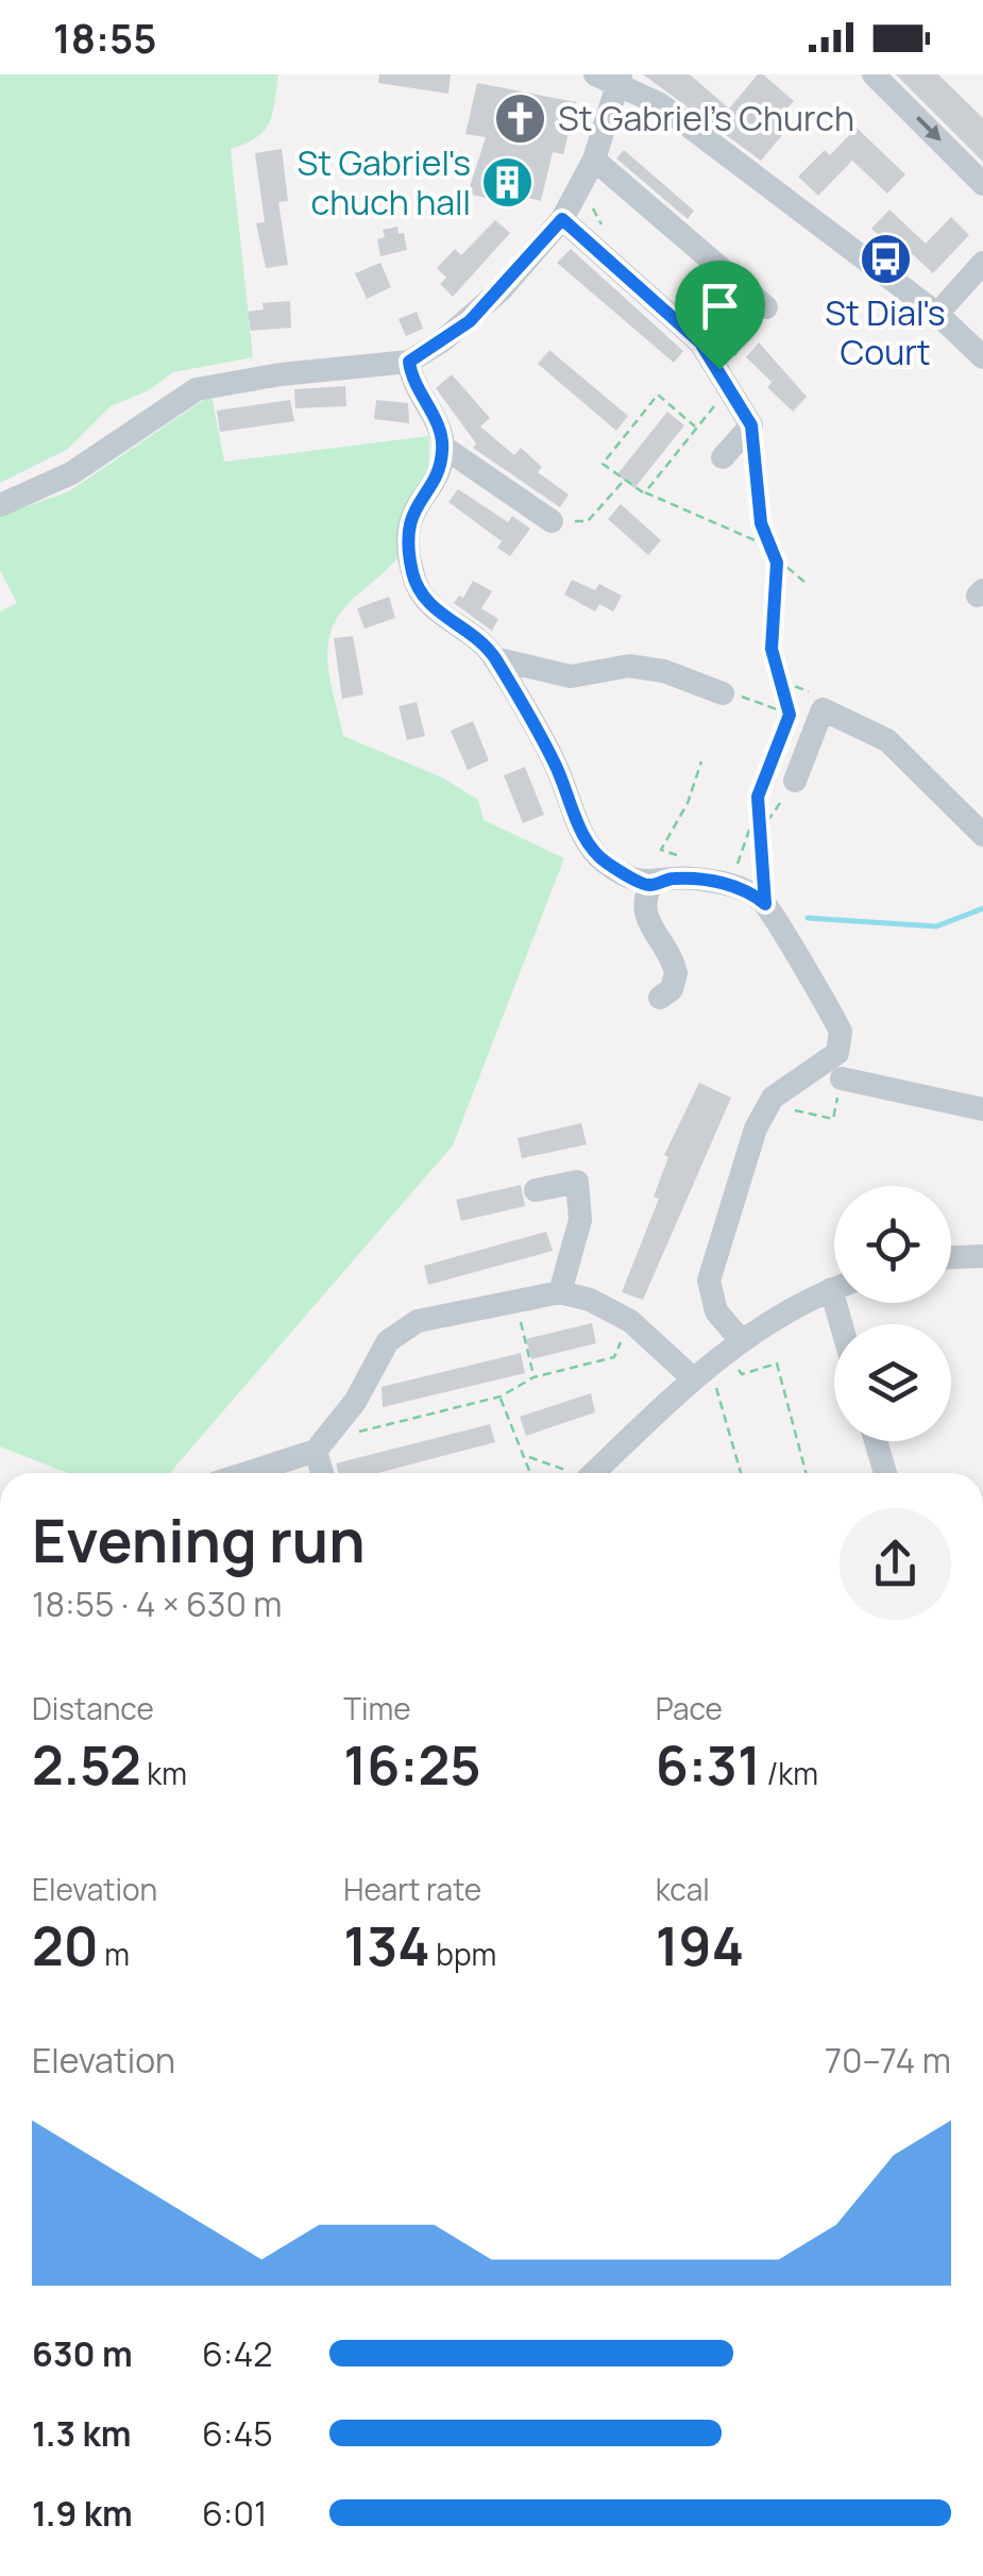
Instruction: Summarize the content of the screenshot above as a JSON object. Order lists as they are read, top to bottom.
{
  "places": {
    "church": ["St Gabriel's Church"],
    "building": ["St Gabriel's chuch hall"],
    "bus stop": ["St Dial's Court"]
  },
  "page": {
    "status": "18:55",
    "heading": ["Evening run", "18:55 · 4 × 630 m"],
    "stats": [
      ["Distance", "2.52 km"],
      ["Time", "16:25"],
      ["Pace", "6:31 /km"],
      ["Elevation", "20 m"],
      ["Heart rate", "134 bpm"],
      ["kcal", "194"]
    ],
    "chart": ["Elevation", "70–74 m"],
    "list": [
      {
        "name": "630 m",
        "note": "6:42"
      },
      {
        "name": "1.3 km",
        "note": "6:45"
      },
      {
        "name": "1.9 km",
        "note": "6:01"
      }
    ]
  }
}
